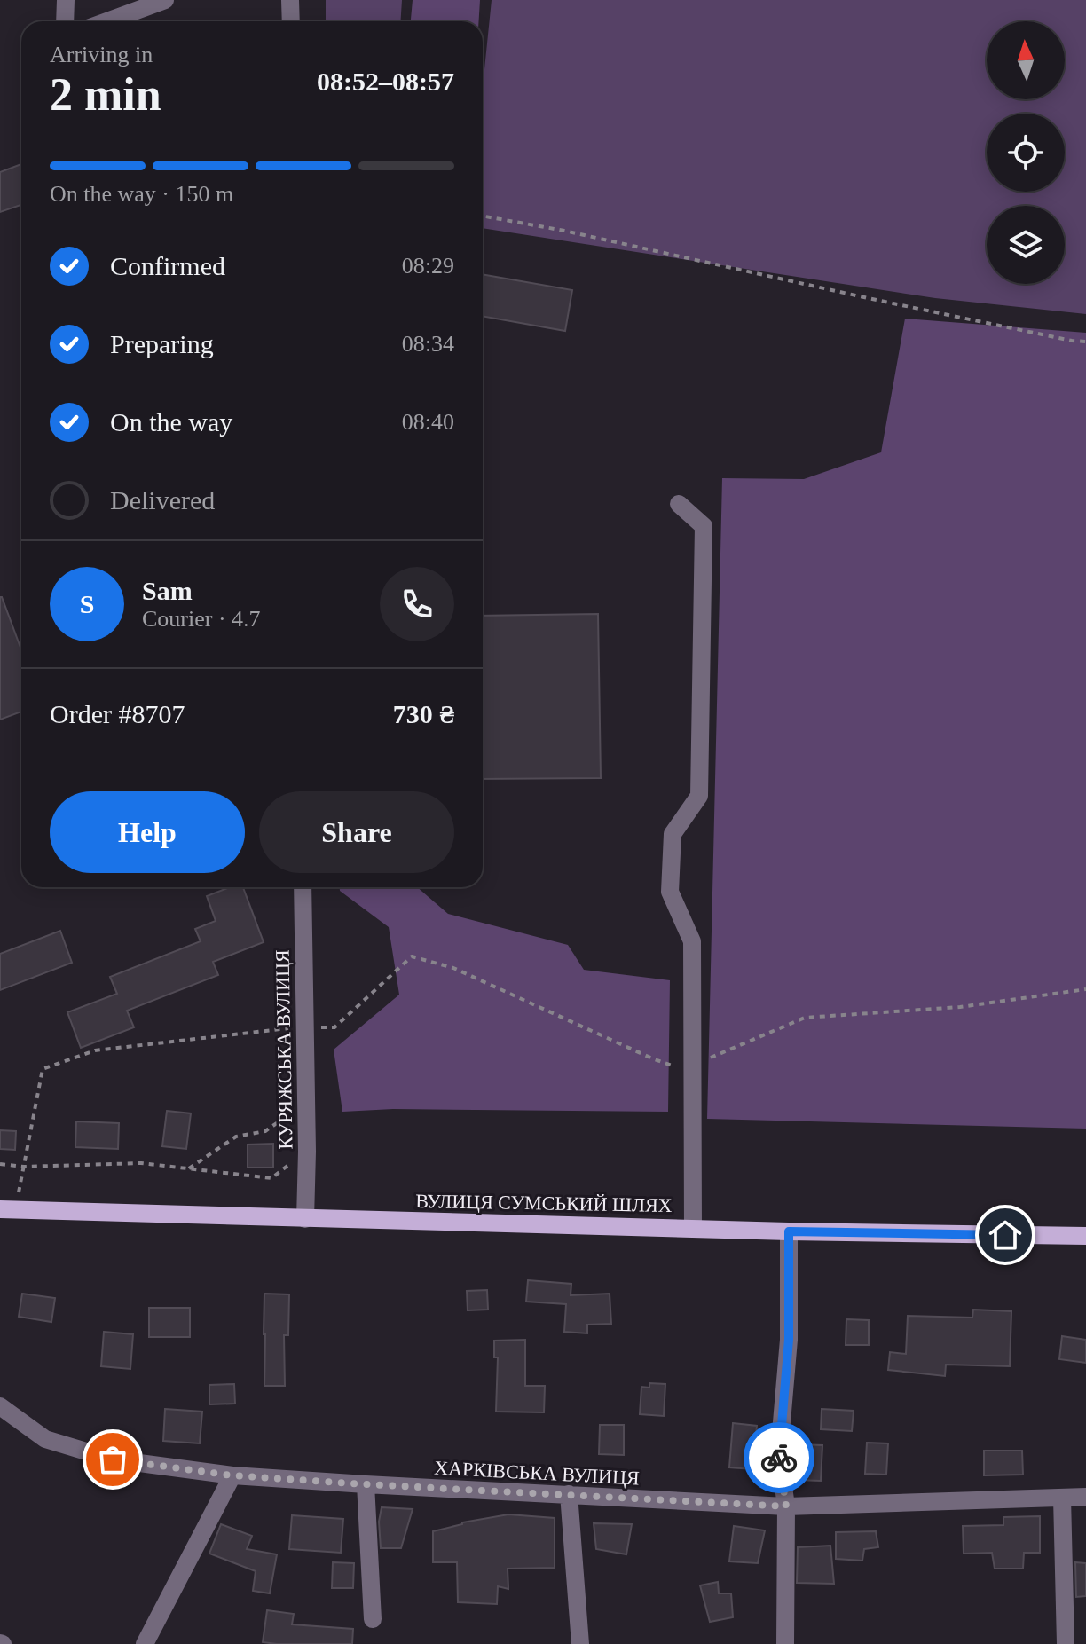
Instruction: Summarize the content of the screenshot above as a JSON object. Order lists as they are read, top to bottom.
{
  "streets": {
    "main road": ["ВУЛИЦЯ СУМСЬКИЙ ШЛЯХ"],
    "street": ["КУРЯЖСЬКА ВУЛИЦЯ", "ХАРКІВСЬКА ВУЛИЦЯ"]
  },
  "crossings": [
    ["КУРЯЖСЬКА ВУЛИЦЯ", "ВУЛИЦЯ СУМСЬКИЙ ШЛЯХ"]
  ],
  "north": "top",
  "page": {
    "heading": ["2 min", "Arriving in", "08:52–08:57"],
    "panel": [
      "Sam",
      "Courier · 4.7",
      "Order #8707",
      "730 ₴"
    ],
    "bar": "On the way · 150 m",
    "list": [
      ["Confirmed", "08:29"],
      ["Preparing", "08:34"],
      ["On the way", "08:40"],
      "Delivered"
    ],
    "round": "S",
    "buttons": ["Help", "Share"]
  }
}
